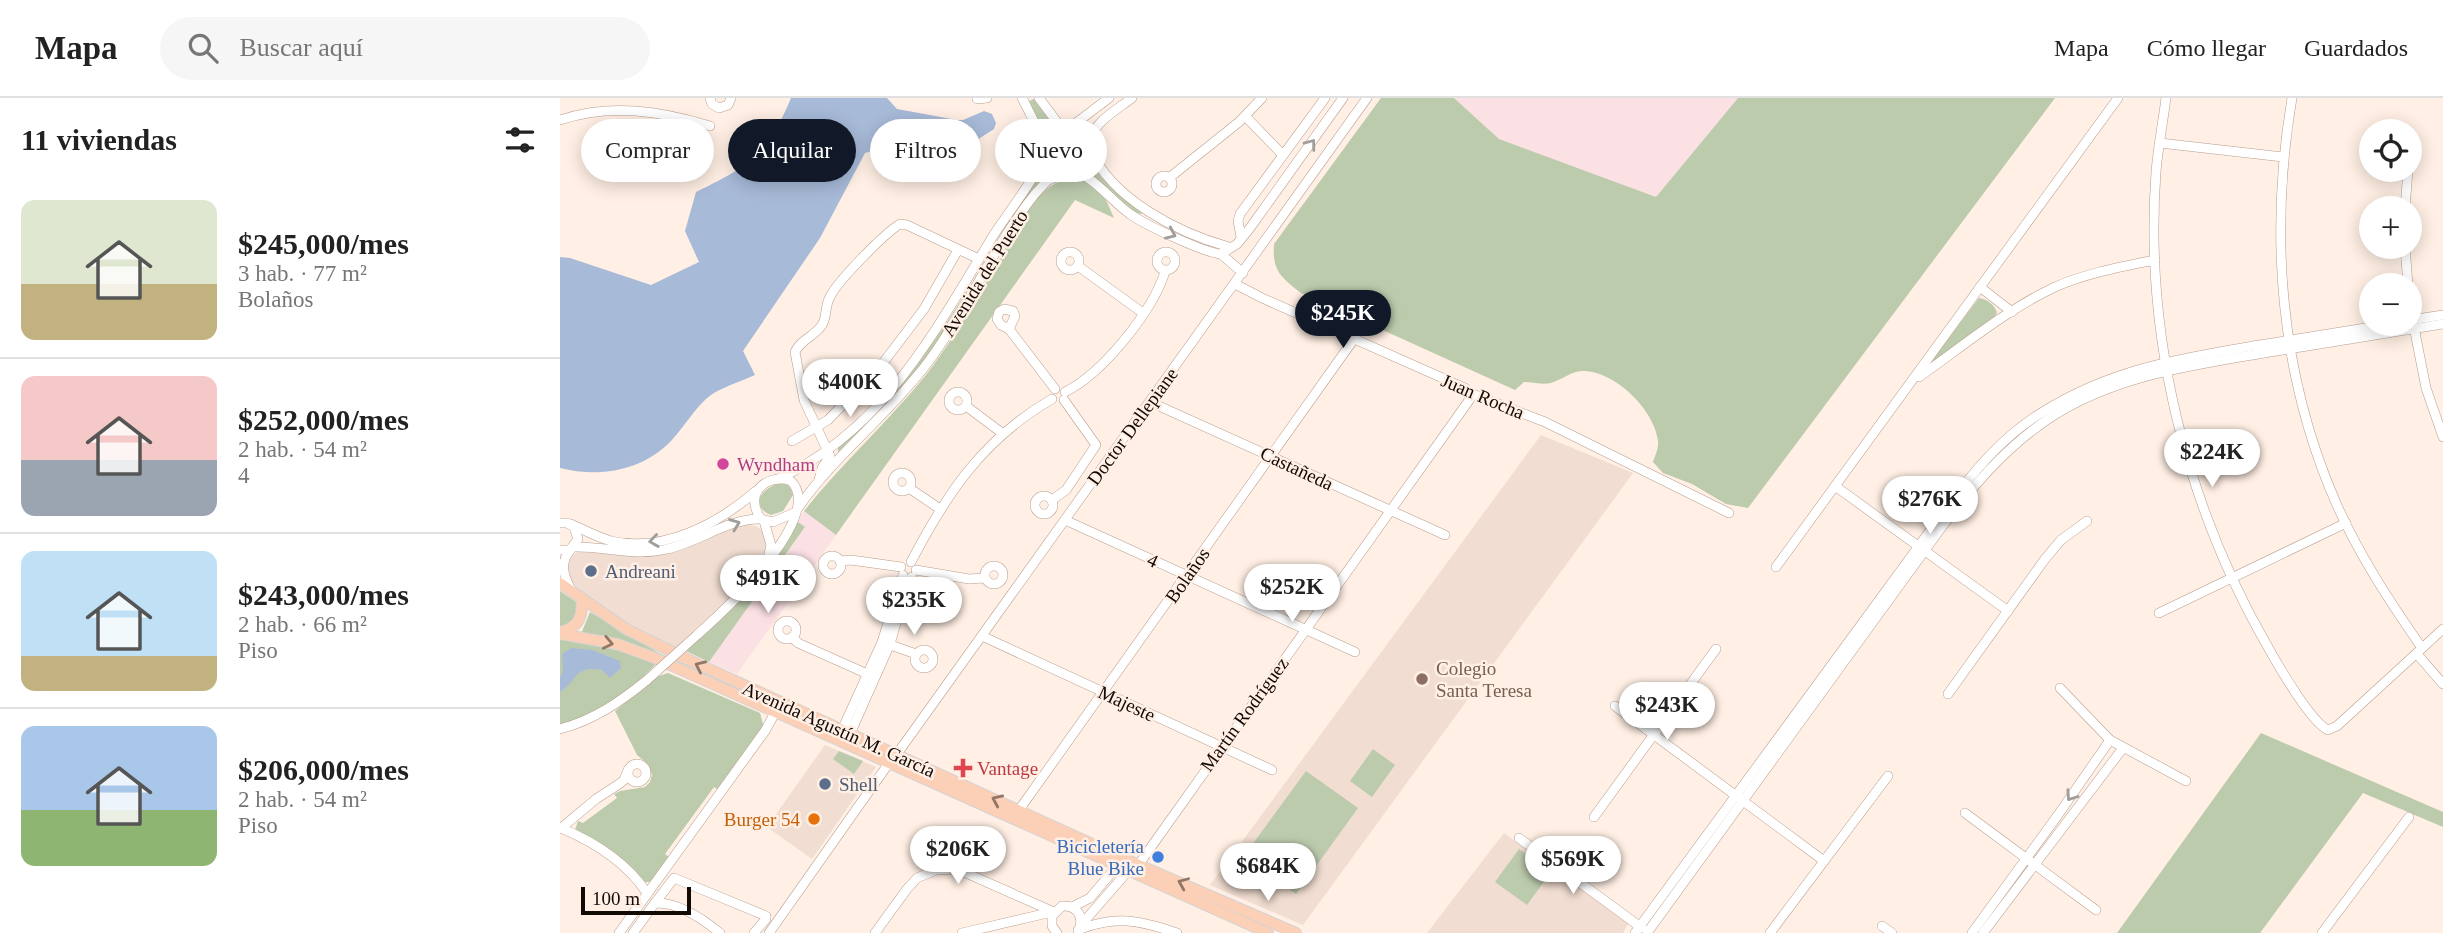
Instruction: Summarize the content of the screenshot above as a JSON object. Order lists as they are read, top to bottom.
{
  "streets": {
    "main road": ["Avenida Agustín M. García"],
    "street": [
      "Avenida del Puerto",
      "Juan Rocha",
      "Doctor Dellepiane",
      "Castañeda",
      "4",
      "Bolaños",
      "Majeste",
      "Martín Rodríguez"
    ]
  },
  "crossings": [
    ["Juan Rocha", "Doctor Dellepiane"],
    ["Juan Rocha", "Bolaños"],
    ["Juan Rocha", "Martín Rodríguez"],
    ["Doctor Dellepiane", "Castañeda"],
    ["Doctor Dellepiane", "4"],
    ["Doctor Dellepiane", "Majeste"],
    ["Doctor Dellepiane", "Avenida Agustín M. García"],
    ["Castañeda", "Bolaños"],
    ["Castañeda", "Martín Rodríguez"],
    ["4", "Bolaños"],
    ["4", "Martín Rodríguez"],
    ["Bolaños", "Majeste"],
    ["Bolaños", "Avenida Agustín M. García"],
    ["Majeste", "Martín Rodríguez"],
    ["Martín Rodríguez", "Avenida Agustín M. García"]
  ],
  "places": {
    "other": [
      "Wyndham",
      "Andreani",
      "Colegio Santa Teresa",
      "Shell",
      "Burger 54",
      "Bicicletería Blue Bike"
    ],
    "health": ["Vantage"]
  },
  "scale_bar": "100 m",
  "page": {
    "header": "Mapa",
    "search": "Buscar aquí",
    "nav": ["Mapa", "Cómo llegar", "Guardados"],
    "heading": "11 viviendas",
    "map_buttons": ["+", "−"],
    "chip": [
      "Comprar",
      "Alquilar",
      "Filtros",
      "Nuevo"
    ],
    "list": [
      {
        "name": "$245,000/mes",
        "note": "3 hab. · 77 m² · Bolaños"
      },
      {
        "name": "$252,000/mes",
        "note": "2 hab. · 54 m² · 4"
      },
      {
        "name": "$243,000/mes",
        "note": "2 hab. · 66 m² · Piso"
      },
      {
        "name": "$206,000/mes",
        "note": "2 hab. · 54 m² · Piso"
      }
    ],
    "price": [
      "$245K",
      "$400K",
      "$224K",
      "$276K",
      "$491K",
      "$252K",
      "$235K",
      "$243K",
      "$206K",
      "$569K",
      "$684K"
    ],
    "scale": "100 m"
  }
}
